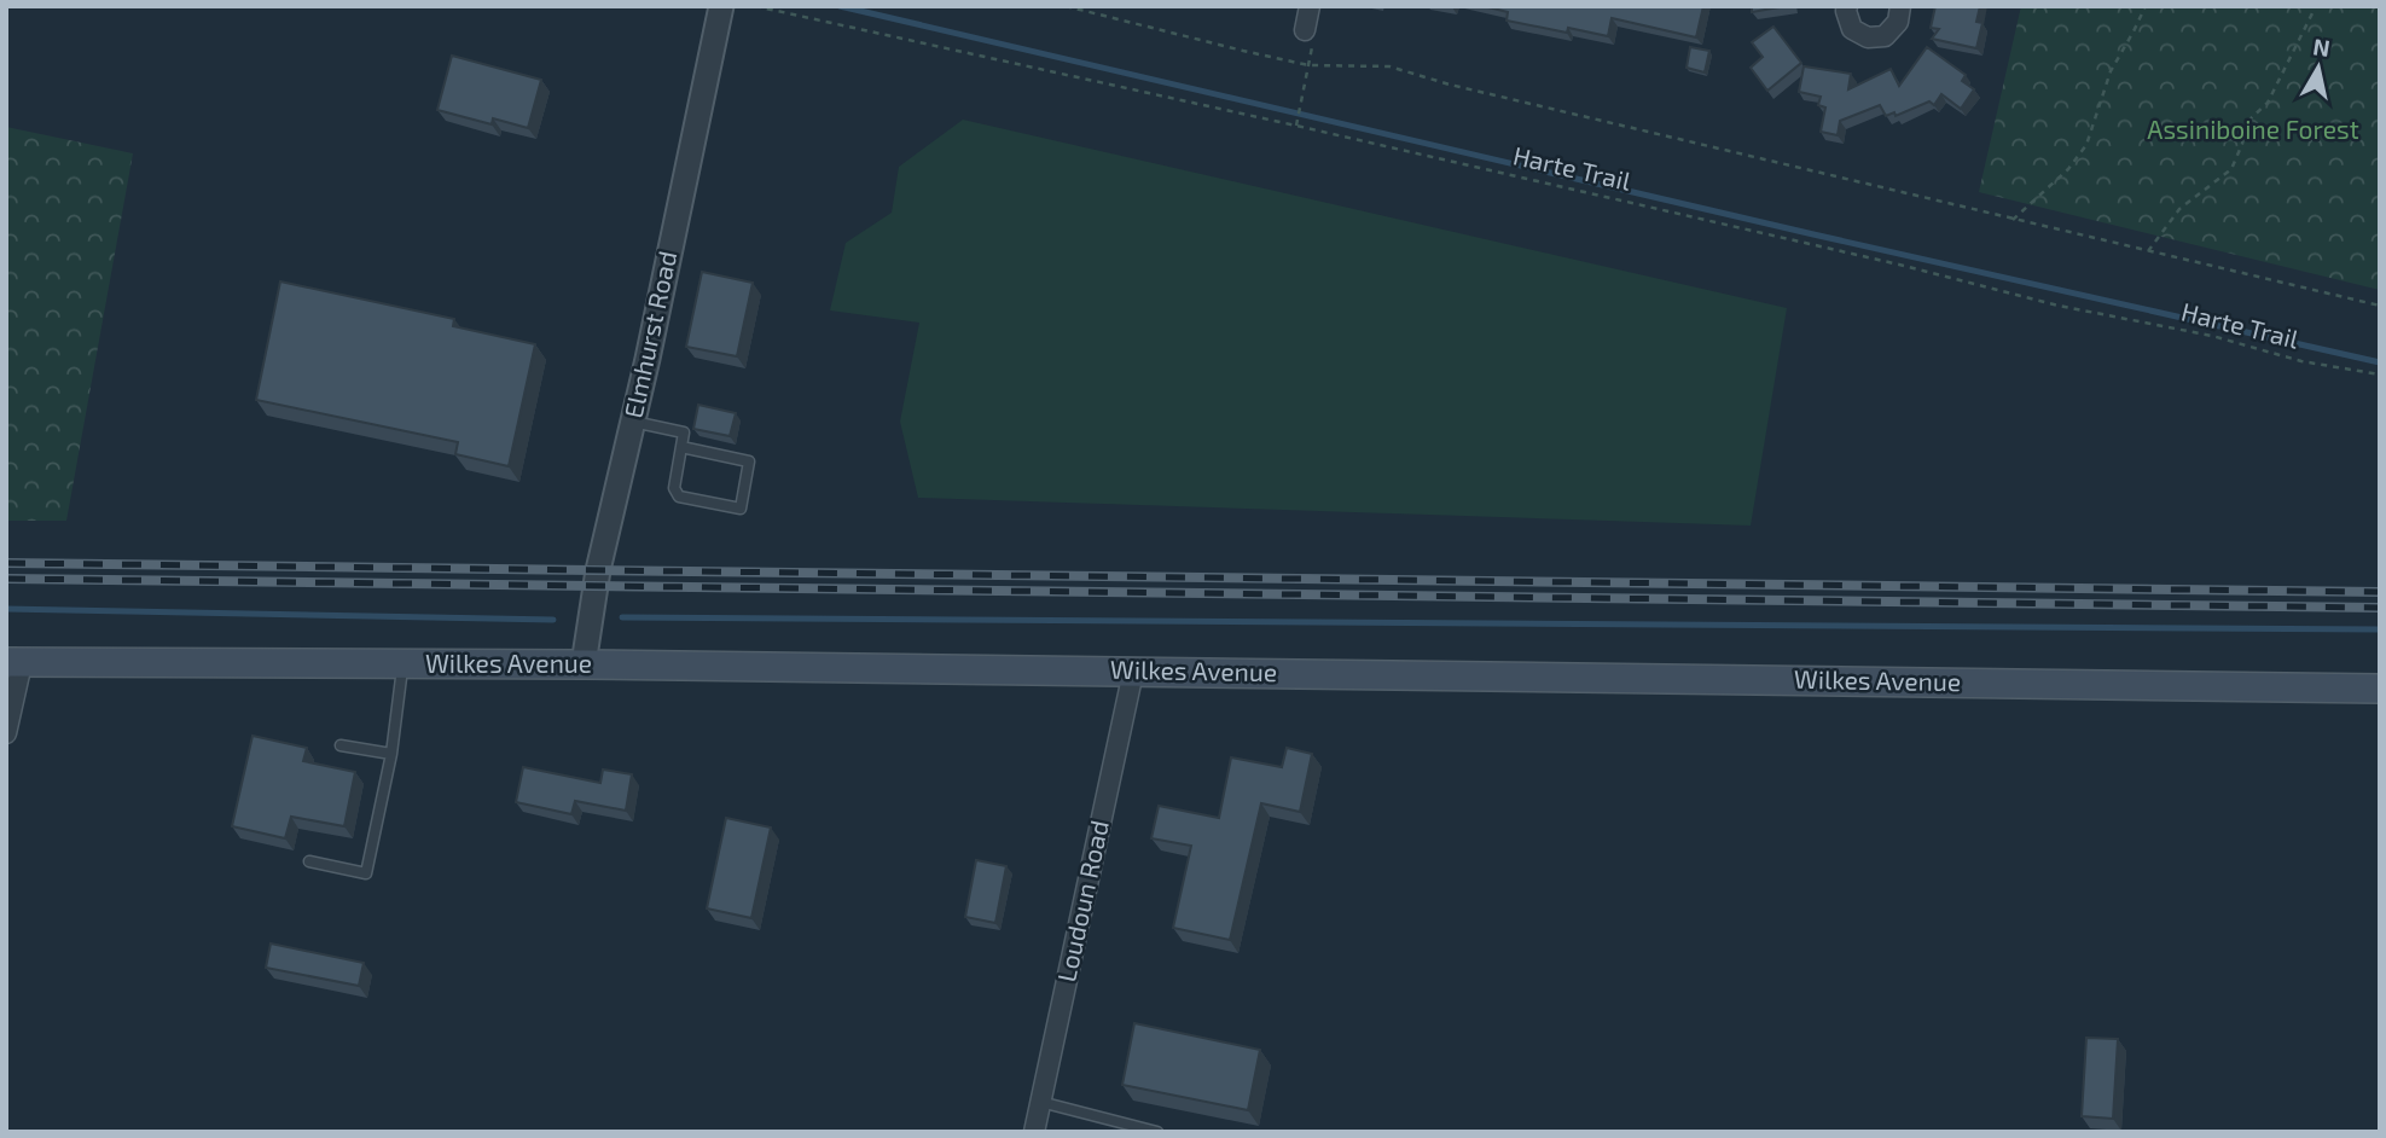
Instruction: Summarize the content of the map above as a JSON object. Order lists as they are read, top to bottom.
{
  "streets": {
    "main road": ["Wilkes Avenue"],
    "street": ["Elmhurst Road", "Loudoun Road"],
    "path": ["Harte Trail"]
  },
  "crossings": [
    ["Elmhurst Road", "Wilkes Avenue"],
    ["Wilkes Avenue", "Loudoun Road"]
  ],
  "parks": ["Assiniboine Forest"],
  "north": "top"
}
